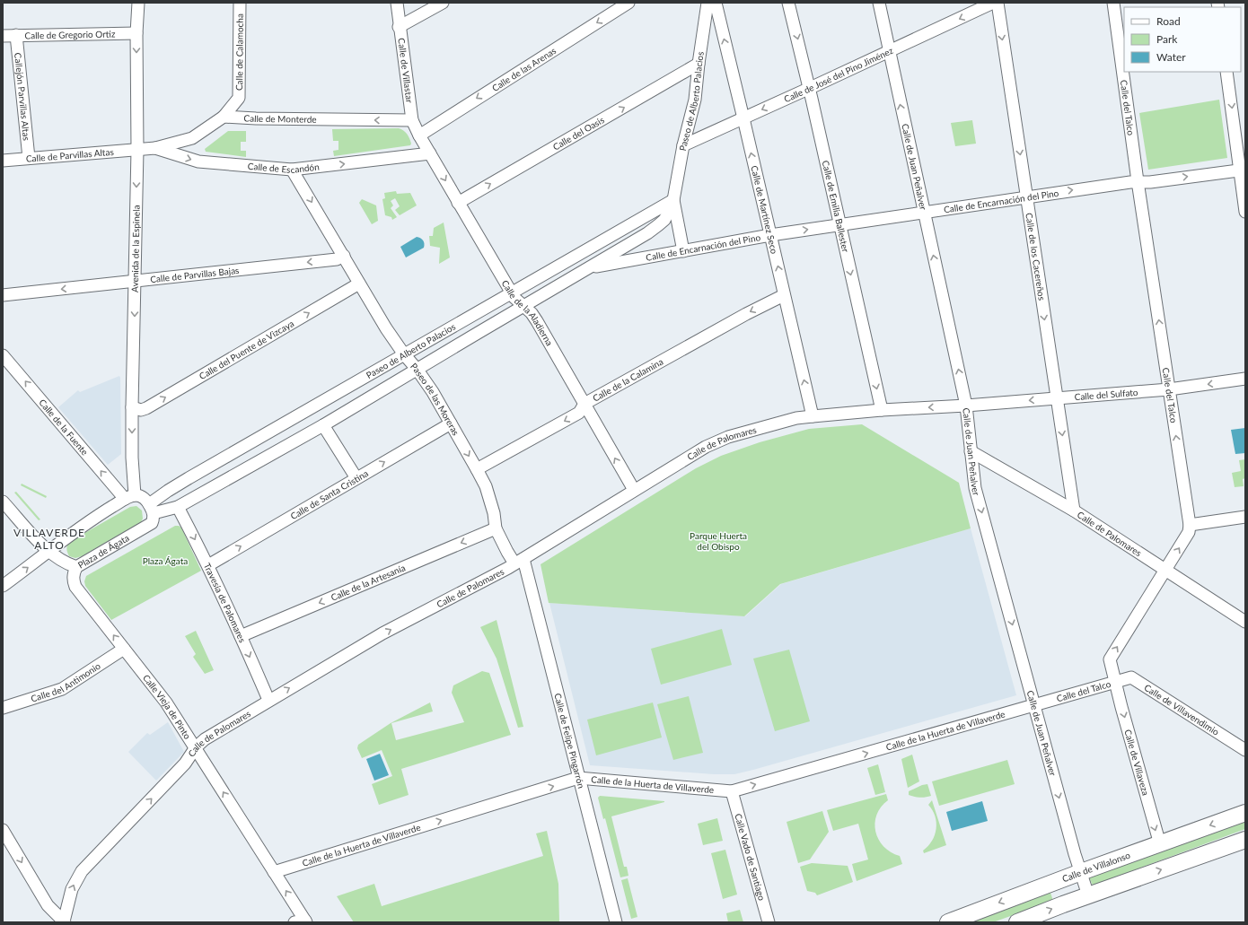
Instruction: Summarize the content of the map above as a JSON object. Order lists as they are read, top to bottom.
{
  "streets": {
    "main road": ["Calle de Villalonso"],
    "street": [
      "Calle de Gregorio Ortiz",
      "Calle de Calamocha",
      "Calle de las Arenas",
      "Calle de Villastar",
      "Calle de José del Pino Jiménez",
      "Callejón Parvillas Altas",
      "Paseo de Alberto Palacios",
      "Calle del Talco",
      "Calle de Monterde",
      "Calle del Oasis",
      "Calle de Parvillas Altas",
      "Calle de Escandón",
      "Calle de Juan Peñalver",
      "Calle de Encarnación del Pino",
      "Calle de Emilia Ballester",
      "Calle de Martínez Seco",
      "Avenida de la Espinela",
      "Calle de los Cacereños",
      "Calle de Parvillas Bajas",
      "Calle de la Aladierna",
      "Calle del Puente de Vizcaya",
      "Calle de la Calamina",
      "Calle del Sulfato",
      "Paseo de las Moreras",
      "Calle de la Fuente",
      "Calle de Palomares",
      "Calle de Santa Cristina",
      "Plaza de Ágata",
      "Calle de la Artesanía",
      "Travesía de Palomares",
      "Calle del Antimonio",
      "Calle Vieja de Pinto",
      "Calle de Villavendimio",
      "Calle de la Huerta de Villaverde",
      "Calle de Felipe Pingarrón",
      "Calle de Villaveza",
      "Calle Vado de Santiago"
    ]
  },
  "crossings": [
    ["Calle de Gregorio Ortiz", "Callejón Parvillas Altas"],
    ["Calle de Gregorio Ortiz", "Avenida de la Espinela"],
    ["Calle de Calamocha", "Calle de Monterde"],
    ["Calle de las Arenas", "Calle de Villastar"],
    ["Calle de las Arenas", "Calle de la Aladierna"],
    ["Calle de Villastar", "Calle de Monterde"],
    ["Calle de Villastar", "Calle de la Aladierna"],
    ["Calle de José del Pino Jiménez", "Paseo de Alberto Palacios"],
    ["Calle de José del Pino Jiménez", "Calle de Juan Peñalver"],
    ["Calle de José del Pino Jiménez", "Calle de Emilia Ballester"],
    ["Calle de José del Pino Jiménez", "Calle de Martínez Seco"],
    ["Callejón Parvillas Altas", "Calle de Parvillas Altas"],
    ["Paseo de Alberto Palacios", "Calle del Oasis"],
    ["Paseo de Alberto Palacios", "Calle de Encarnación del Pino"],
    ["Paseo de Alberto Palacios", "Calle de la Aladierna"],
    ["Paseo de Alberto Palacios", "Paseo de las Moreras"],
    ["Paseo de Alberto Palacios", "Plaza de Ágata"],
    ["Paseo de Alberto Palacios", "Travesía de Palomares"],
    ["Calle del Talco", "Calle de Juan Peñalver"],
    ["Calle del Talco", "Calle de Encarnación del Pino"],
    ["Calle del Talco", "Calle del Sulfato"],
    ["Calle del Talco", "Calle de Palomares"],
    ["Calle del Talco", "Calle de Villavendimio"],
    ["Calle del Talco", "Calle de la Huerta de Villaverde"],
    ["Calle del Talco", "Calle de Villaveza"],
    ["Calle del Oasis", "Calle de la Aladierna"],
    ["Calle de Parvillas Altas", "Calle de Escandón"],
    ["Calle de Parvillas Altas", "Avenida de la Espinela"],
    ["Calle de Escandón", "Avenida de la Espinela"],
    ["Calle de Escandón", "Calle de la Aladierna"],
    ["Calle de Escandón", "Paseo de las Moreras"],
    ["Calle de Juan Peñalver", "Calle de Encarnación del Pino"],
    ["Calle de Juan Peñalver", "Calle del Sulfato"],
    ["Calle de Juan Peñalver", "Calle de Palomares"],
    ["Calle de Juan Peñalver", "Calle de la Huerta de Villaverde"],
    ["Calle de Juan Peñalver", "Calle de Villalonso"],
    ["Calle de Encarnación del Pino", "Calle de Emilia Ballester"],
    ["Calle de Encarnación del Pino", "Calle de Martínez Seco"],
    ["Calle de Encarnación del Pino", "Calle de los Cacereños"],
    ["Calle de Emilia Ballester", "Calle de Palomares"],
    ["Calle de Martínez Seco", "Calle de la Calamina"],
    ["Calle de Martínez Seco", "Calle de Palomares"],
    ["Avenida de la Espinela", "Calle de Parvillas Bajas"],
    ["Avenida de la Espinela", "Calle del Puente de Vizcaya"],
    ["Avenida de la Espinela", "Calle de la Fuente"],
    ["Calle de los Cacereños", "Calle del Sulfato"],
    ["Calle de los Cacereños", "Calle de Palomares"],
    ["Calle de Parvillas Bajas", "Paseo de las Moreras"],
    ["Calle de la Aladierna", "Calle de la Calamina"],
    ["Calle de la Aladierna", "Calle de Palomares"],
    ["Calle del Puente de Vizcaya", "Paseo de las Moreras"],
    ["Calle de la Calamina", "Paseo de las Moreras"],
    ["Calle del Sulfato", "Calle de Palomares"],
    ["Paseo de las Moreras", "Calle de Palomares"],
    ["Paseo de las Moreras", "Calle de Santa Cristina"],
    ["Paseo de las Moreras", "Calle de la Artesanía"],
    ["Paseo de las Moreras", "Calle de Felipe Pingarrón"],
    ["Calle de Palomares", "Travesía de Palomares"],
    ["Calle de Palomares", "Calle Vieja de Pinto"],
    ["Calle de Palomares", "Calle de Felipe Pingarrón"],
    ["Calle de Santa Cristina", "Travesía de Palomares"],
    ["Plaza de Ágata", "Calle Vieja de Pinto"],
    ["Calle de la Artesanía", "Travesía de Palomares"],
    ["Calle del Antimonio", "Calle Vieja de Pinto"],
    ["Calle Vieja de Pinto", "Calle de la Huerta de Villaverde"],
    ["Calle de Villavendimio", "Calle de Villaveza"],
    ["Calle de la Huerta de Villaverde", "Calle de Felipe Pingarrón"],
    ["Calle de la Huerta de Villaverde", "Calle Vado de Santiago"],
    ["Calle de Villaveza", "Calle de Villalonso"]
  ],
  "one_way": [
    "Calle de las Arenas",
    "Calle de José del Pino Jiménez",
    "Calle del Talco",
    "Calle de Monterde",
    "Calle del Oasis",
    "Calle de Escandón",
    "Calle de Encarnación del Pino",
    "Calle de Emilia Ballester",
    "Calle de Martínez Seco",
    "Avenida de la Espinela",
    "Calle de los Cacereños",
    "Calle de Parvillas Bajas",
    "Calle del Puente de Vizcaya",
    "Calle de la Calamina",
    "Calle del Sulfato",
    "Calle de la Fuente",
    "Calle de Santa Cristina",
    "Calle de la Artesanía",
    "Travesía de Palomares",
    "Calle Vieja de Pinto",
    "Calle de la Huerta de Villaverde",
    "Calle de Villaveza"
  ],
  "districts": ["VILLAVERDE ALTO"],
  "parks": ["Parque Huerta del Obispo", "Plaza Ágata"],
  "legend": ["Road", "Park", "Water"]
}
